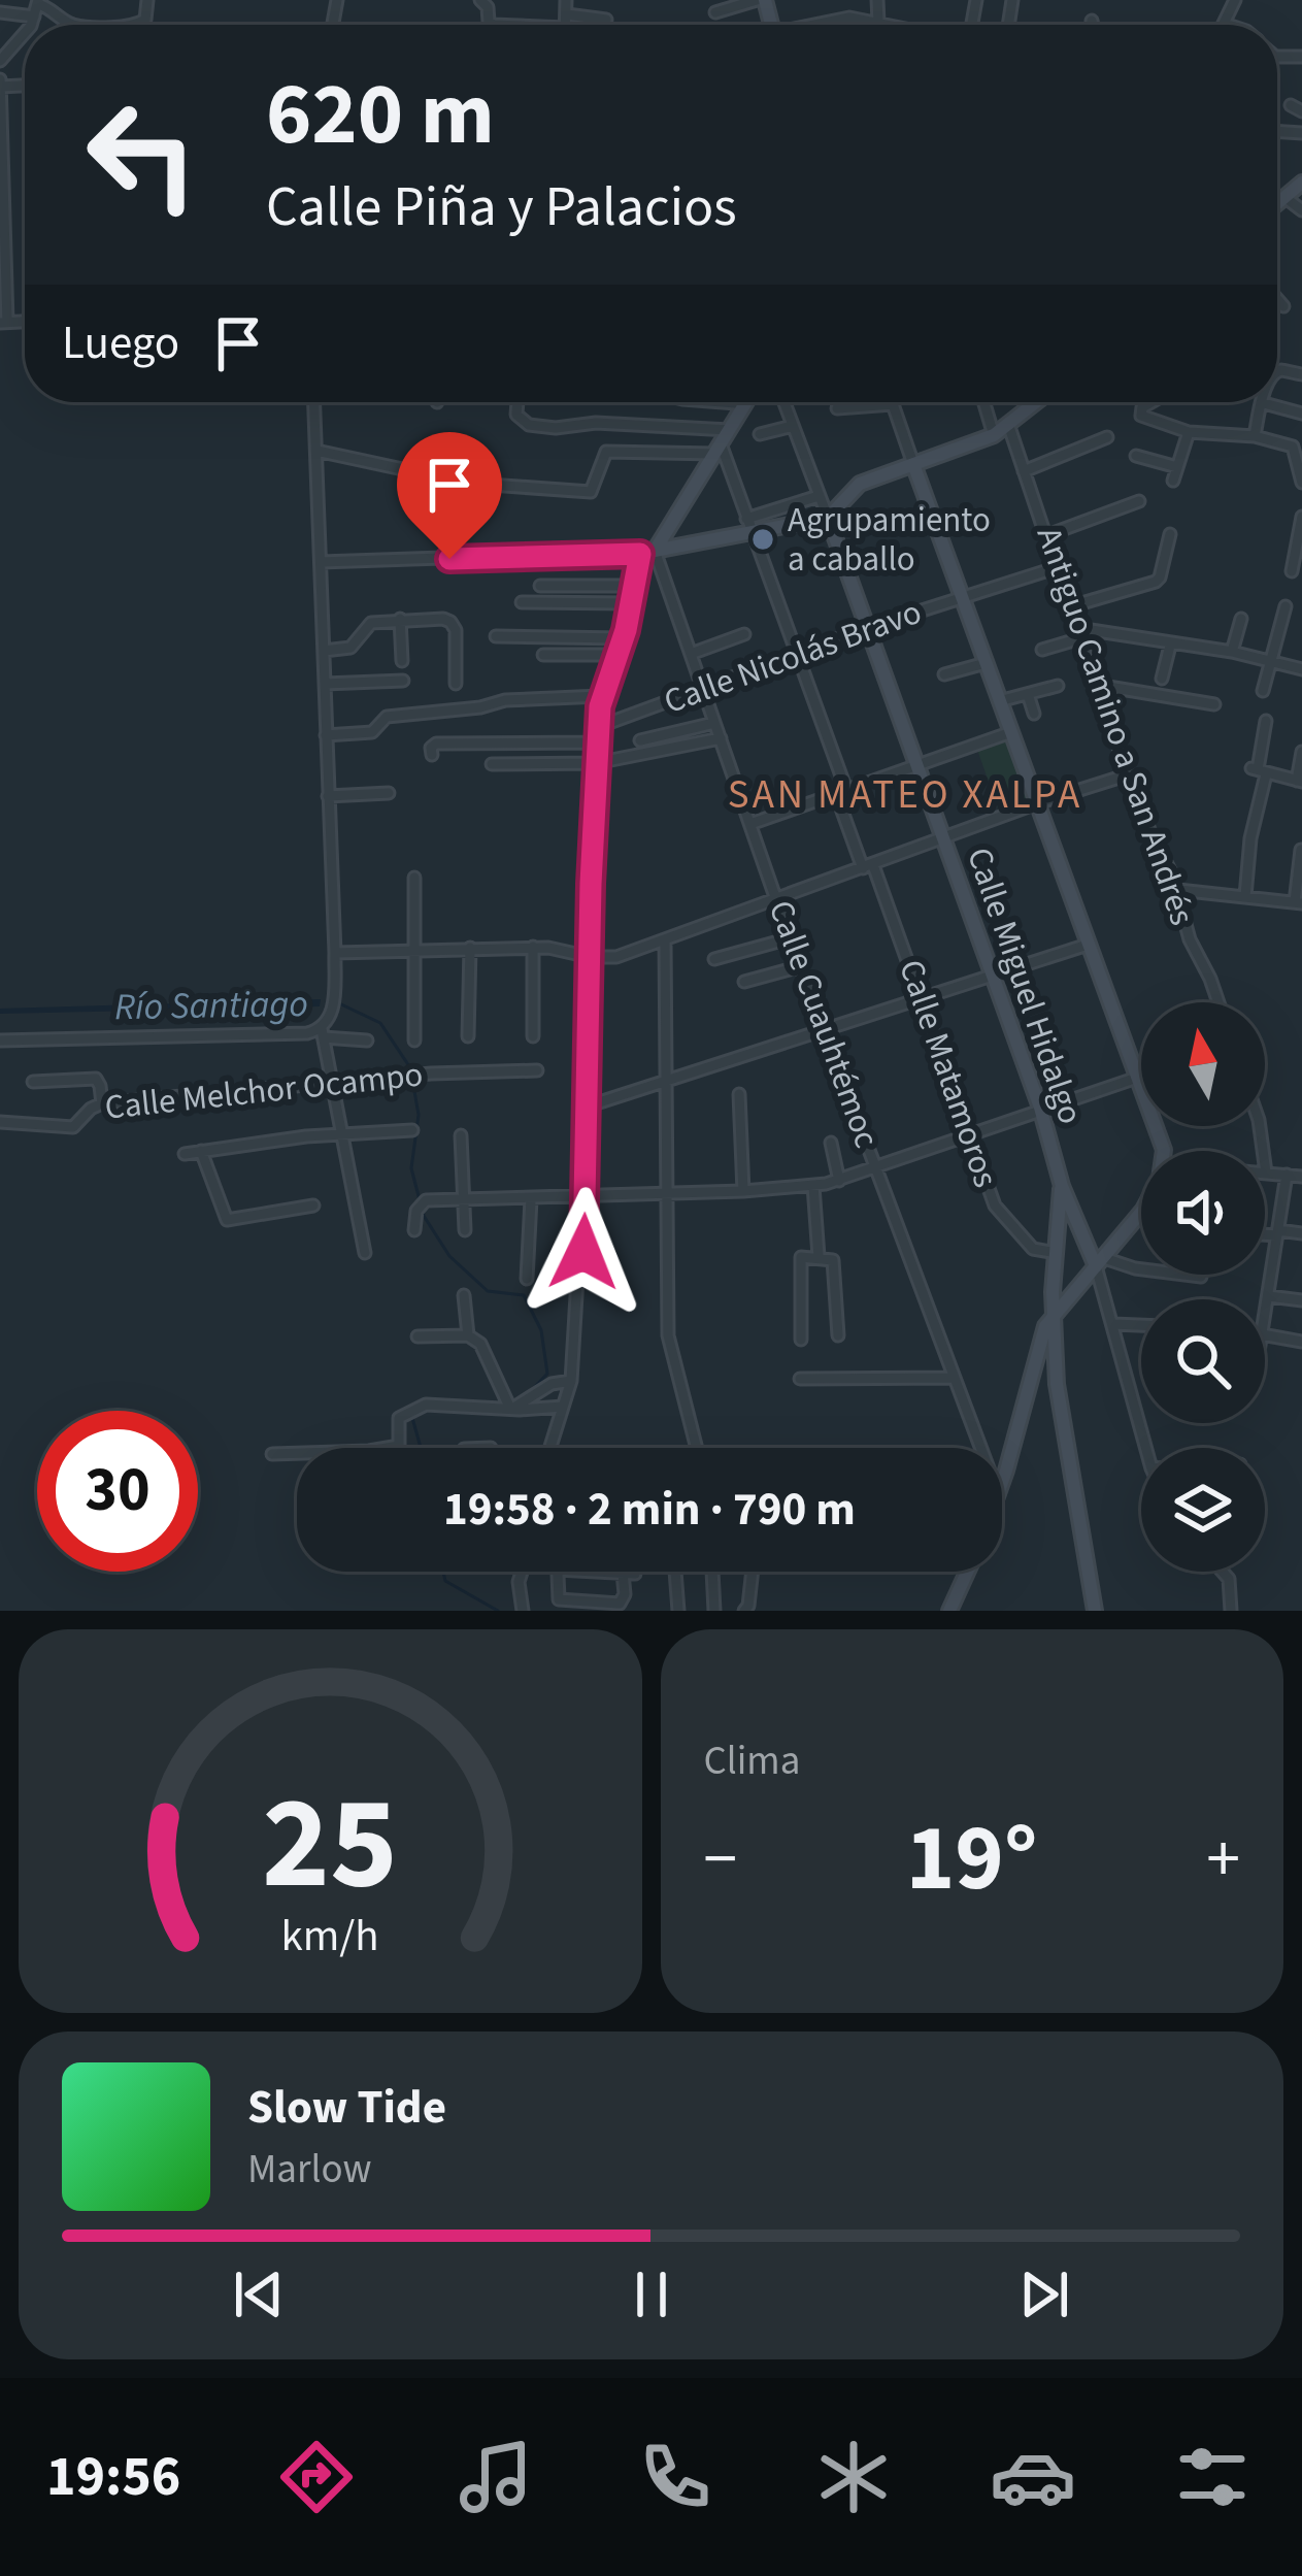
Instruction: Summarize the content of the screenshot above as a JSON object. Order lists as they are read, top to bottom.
{
  "streets": {
    "main road": ["Calle Miguel Hidalgo"],
    "street": [
      "Calle Nicolás Bravo",
      "Antiguo Camino a San Andrés",
      "Calle Cuauhtémoc",
      "Calle Matamoros",
      "Calle Melchor Ocampo"
    ]
  },
  "crossings": [
    ["Calle Nicolás Bravo", "Antiguo Camino a San Andrés"],
    ["Calle Nicolás Bravo", "Calle Miguel Hidalgo"],
    ["Calle Nicolás Bravo", "Calle Cuauhtémoc"],
    ["Calle Nicolás Bravo", "Calle Matamoros"],
    ["Calle Miguel Hidalgo", "Calle Matamoros"]
  ],
  "districts": ["SAN MATEO XALPA"],
  "water": ["Río Santiago"],
  "places": ["Agrupamiento a caballo"],
  "north": "top",
  "page": {
    "turn": ["620 m", "Calle Piña y Palacios"],
    "then": "Luego",
    "limit": "30",
    "trip": "19:58 · 2 min · 790 m",
    "tile": "Clima",
    "heat": ["−", "19°", "+"],
    "song": ["Slow Tide", "Marlow"],
    "tabs": "19:56",
    "gauge": ["25", "km/h"]
  }
}
